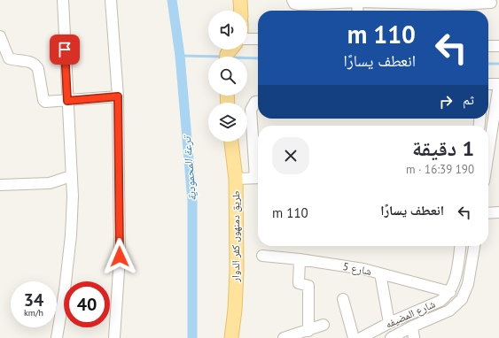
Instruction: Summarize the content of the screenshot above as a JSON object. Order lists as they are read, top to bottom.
{
  "streets": {
    "main road": ["طريق دمنهور, كفر الدوار"],
    "street": ["شارع 5", "شارع المضيفه"]
  },
  "crossings": [
    ["شارع 5", "شارع المضيفه"]
  ],
  "water": ["ترعة المحمودية"],
  "page": {
    "turn": ["110 m", "انعطف يسارًا"],
    "then": "ثم",
    "heading": ["1 دقيقة", "190 m · 16:39"],
    "list": [
      {
        "name": "انعطف يسارًا",
        "value": "110 m"
      }
    ],
    "speed": "34 km/h",
    "limit": "40"
  }
}
